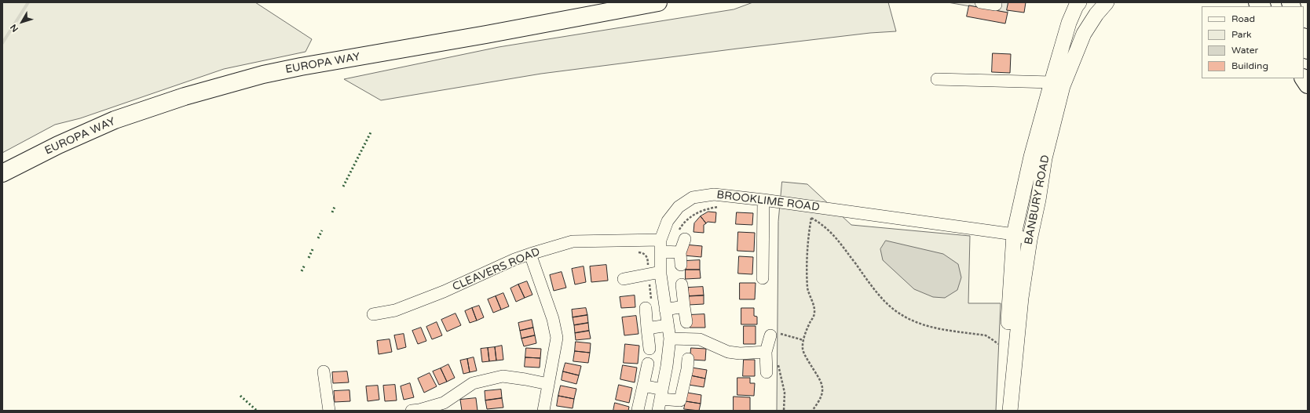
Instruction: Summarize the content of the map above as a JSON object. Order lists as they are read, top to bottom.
{
  "streets": {
    "highway": ["EUROPA WAY"],
    "main road": ["BANBURY ROAD"],
    "street": ["BROOKLIME ROAD", "CLEAVERS ROAD"]
  },
  "crossings": [
    ["BANBURY ROAD", "BROOKLIME ROAD"],
    ["BROOKLIME ROAD", "CLEAVERS ROAD"]
  ],
  "legend": [
    "Road",
    "Park",
    "Water",
    "Building"
  ],
  "north": "bottom left"
}
